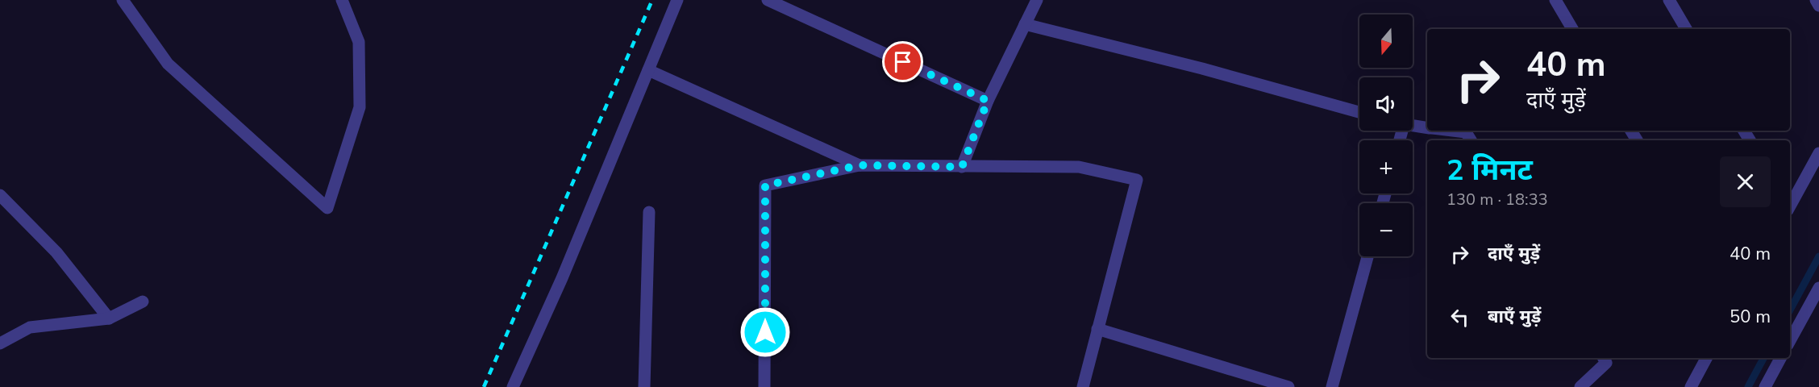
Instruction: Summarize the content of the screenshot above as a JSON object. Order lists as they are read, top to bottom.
{
  "north": "bottom",
  "page": {
    "map_buttons": ["+", "−"],
    "turn": ["40 m", "दाएँ मुड़ें"],
    "heading": ["2 मिनट", "130 m · 18:33"],
    "list": [
      {
        "name": "दाएँ मुड़ें",
        "value": "40 m"
      },
      {
        "name": "बाएँ मुड़ें",
        "value": "50 m"
      }
    ]
  }
}
